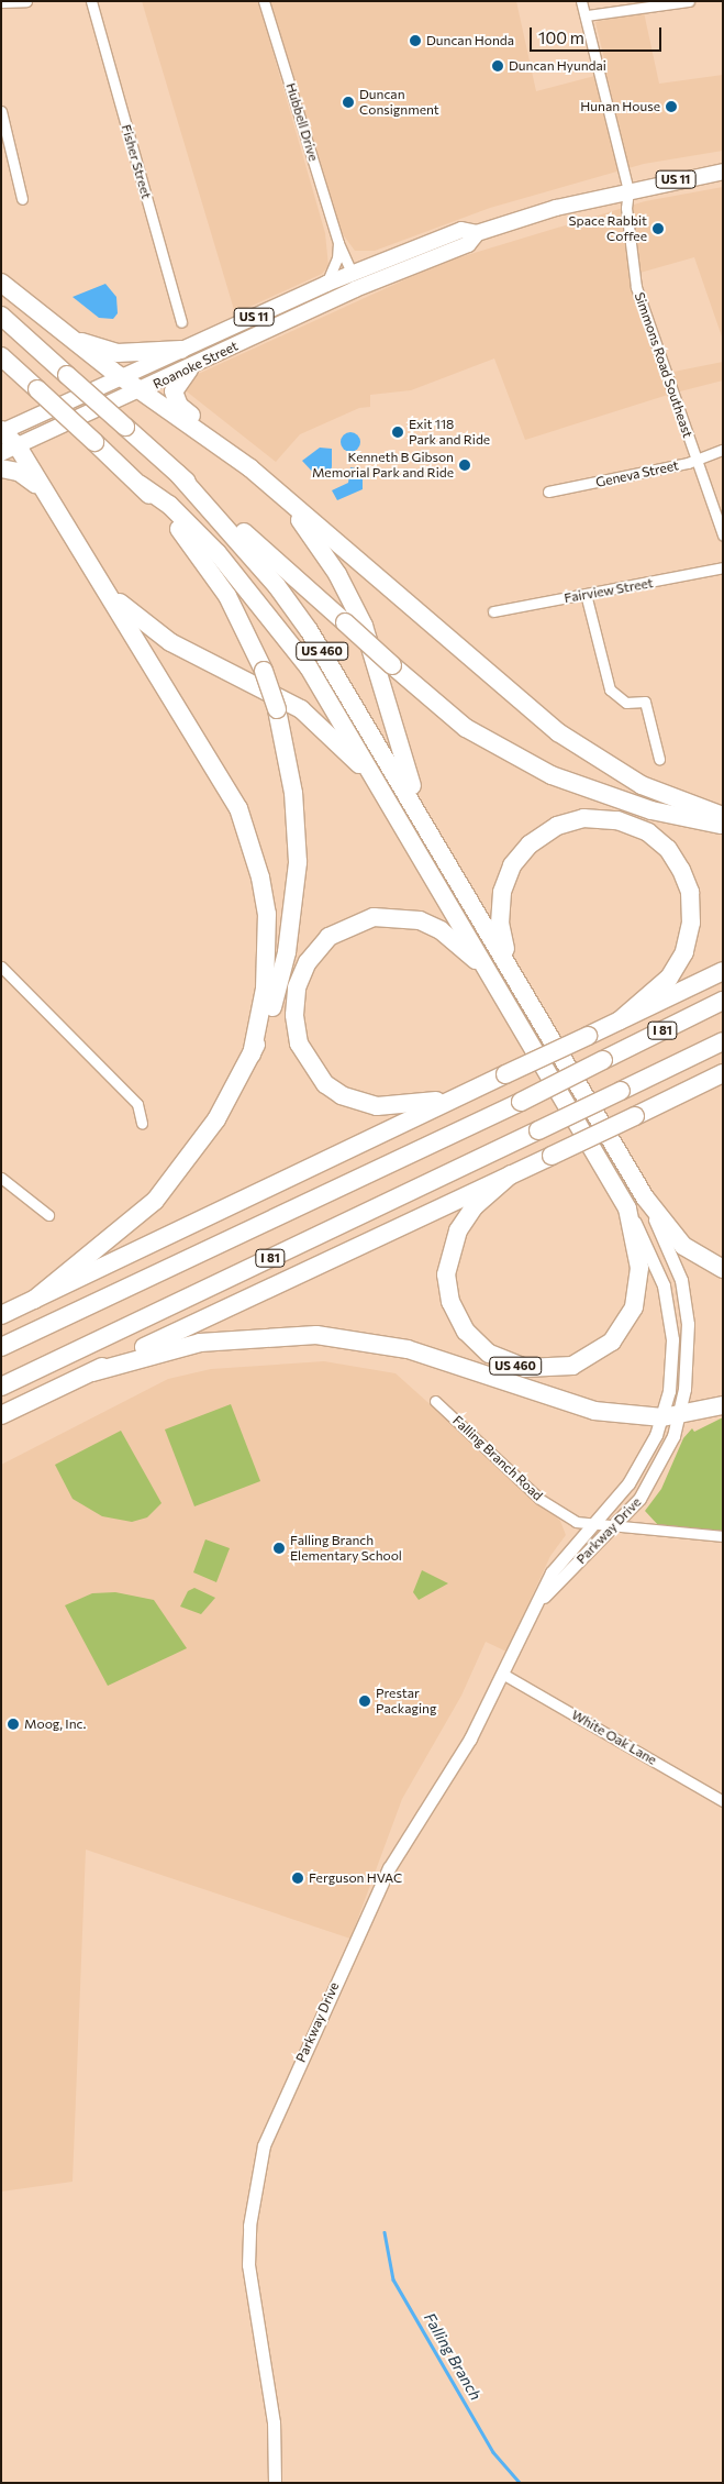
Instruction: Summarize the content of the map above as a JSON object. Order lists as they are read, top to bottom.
{
  "streets": {
    "highway": ["US 460", "I 81"],
    "main road": ["US 11", "Roanoke Street"],
    "street": [
      "Hubbell Drive",
      "Fisher Street",
      "Simmons Road Southeast",
      "Geneva Street",
      "Fairview Street",
      "Falling Branch Road",
      "Parkway Drive",
      "White Oak Lane"
    ]
  },
  "crossings": [
    ["Hubbell Drive", "Roanoke Street"],
    ["Roanoke Street", "Simmons Road Southeast"],
    ["Simmons Road Southeast", "Geneva Street"],
    ["US 460", "Parkway Drive"],
    ["Falling Branch Road", "Parkway Drive"],
    ["Parkway Drive", "White Oak Lane"]
  ],
  "water": ["Falling Branch"],
  "places": [
    "Duncan Honda",
    "Duncan Hyundai",
    "Duncan Consignment",
    "Hunan House",
    "Space Rabbit Coffee",
    "Exit 118 Park and Ride",
    "Kenneth B Gibson Memorial Park and Ride",
    "Falling Branch Elementary School",
    "Prestar Packaging",
    "Moog, Inc.",
    "Ferguson HVAC"
  ],
  "scale_bar": "100 m"
}
